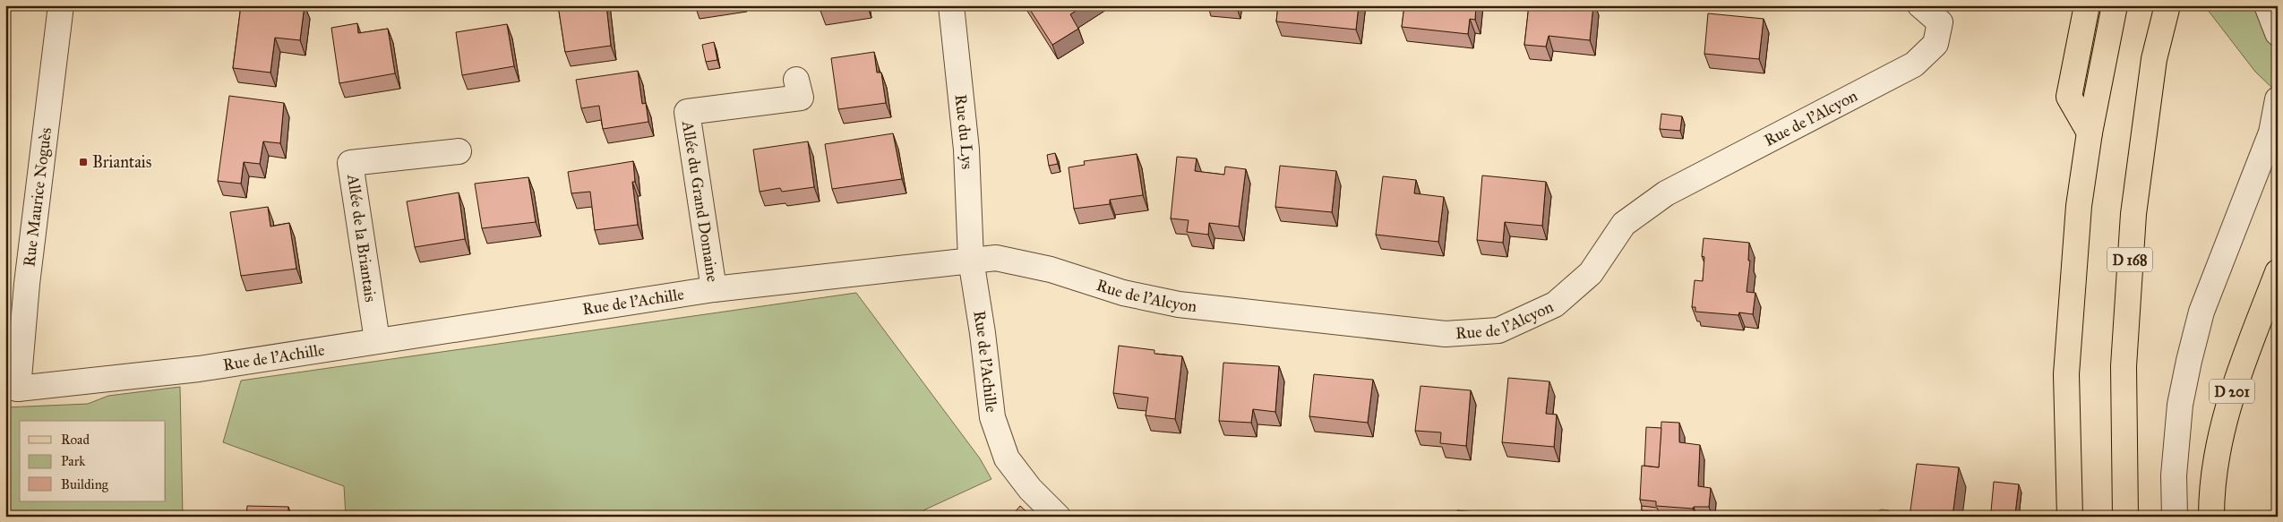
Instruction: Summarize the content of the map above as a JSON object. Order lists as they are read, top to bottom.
{
  "streets": {
    "main road": ["D 168", "D 201"],
    "street": [
      "Rue de l'Alcyon",
      "Rue du Lys",
      "Rue Maurice Noguès",
      "Allée du Grand Domaine",
      "Allée de la Briantais",
      "Rue de l'Achille"
    ]
  },
  "crossings": [
    ["Rue de l'Alcyon", "Rue du Lys"],
    ["Rue de l'Alcyon", "Rue de l'Achille"],
    ["Rue du Lys", "Rue de l'Achille"],
    ["Rue Maurice Noguès", "Rue de l'Achille"],
    ["Allée du Grand Domaine", "Rue de l'Achille"],
    ["Allée de la Briantais", "Rue de l'Achille"]
  ],
  "places": {
    "transit": ["Briantais"]
  },
  "legend": ["Road", "Park", "Building"]
}
